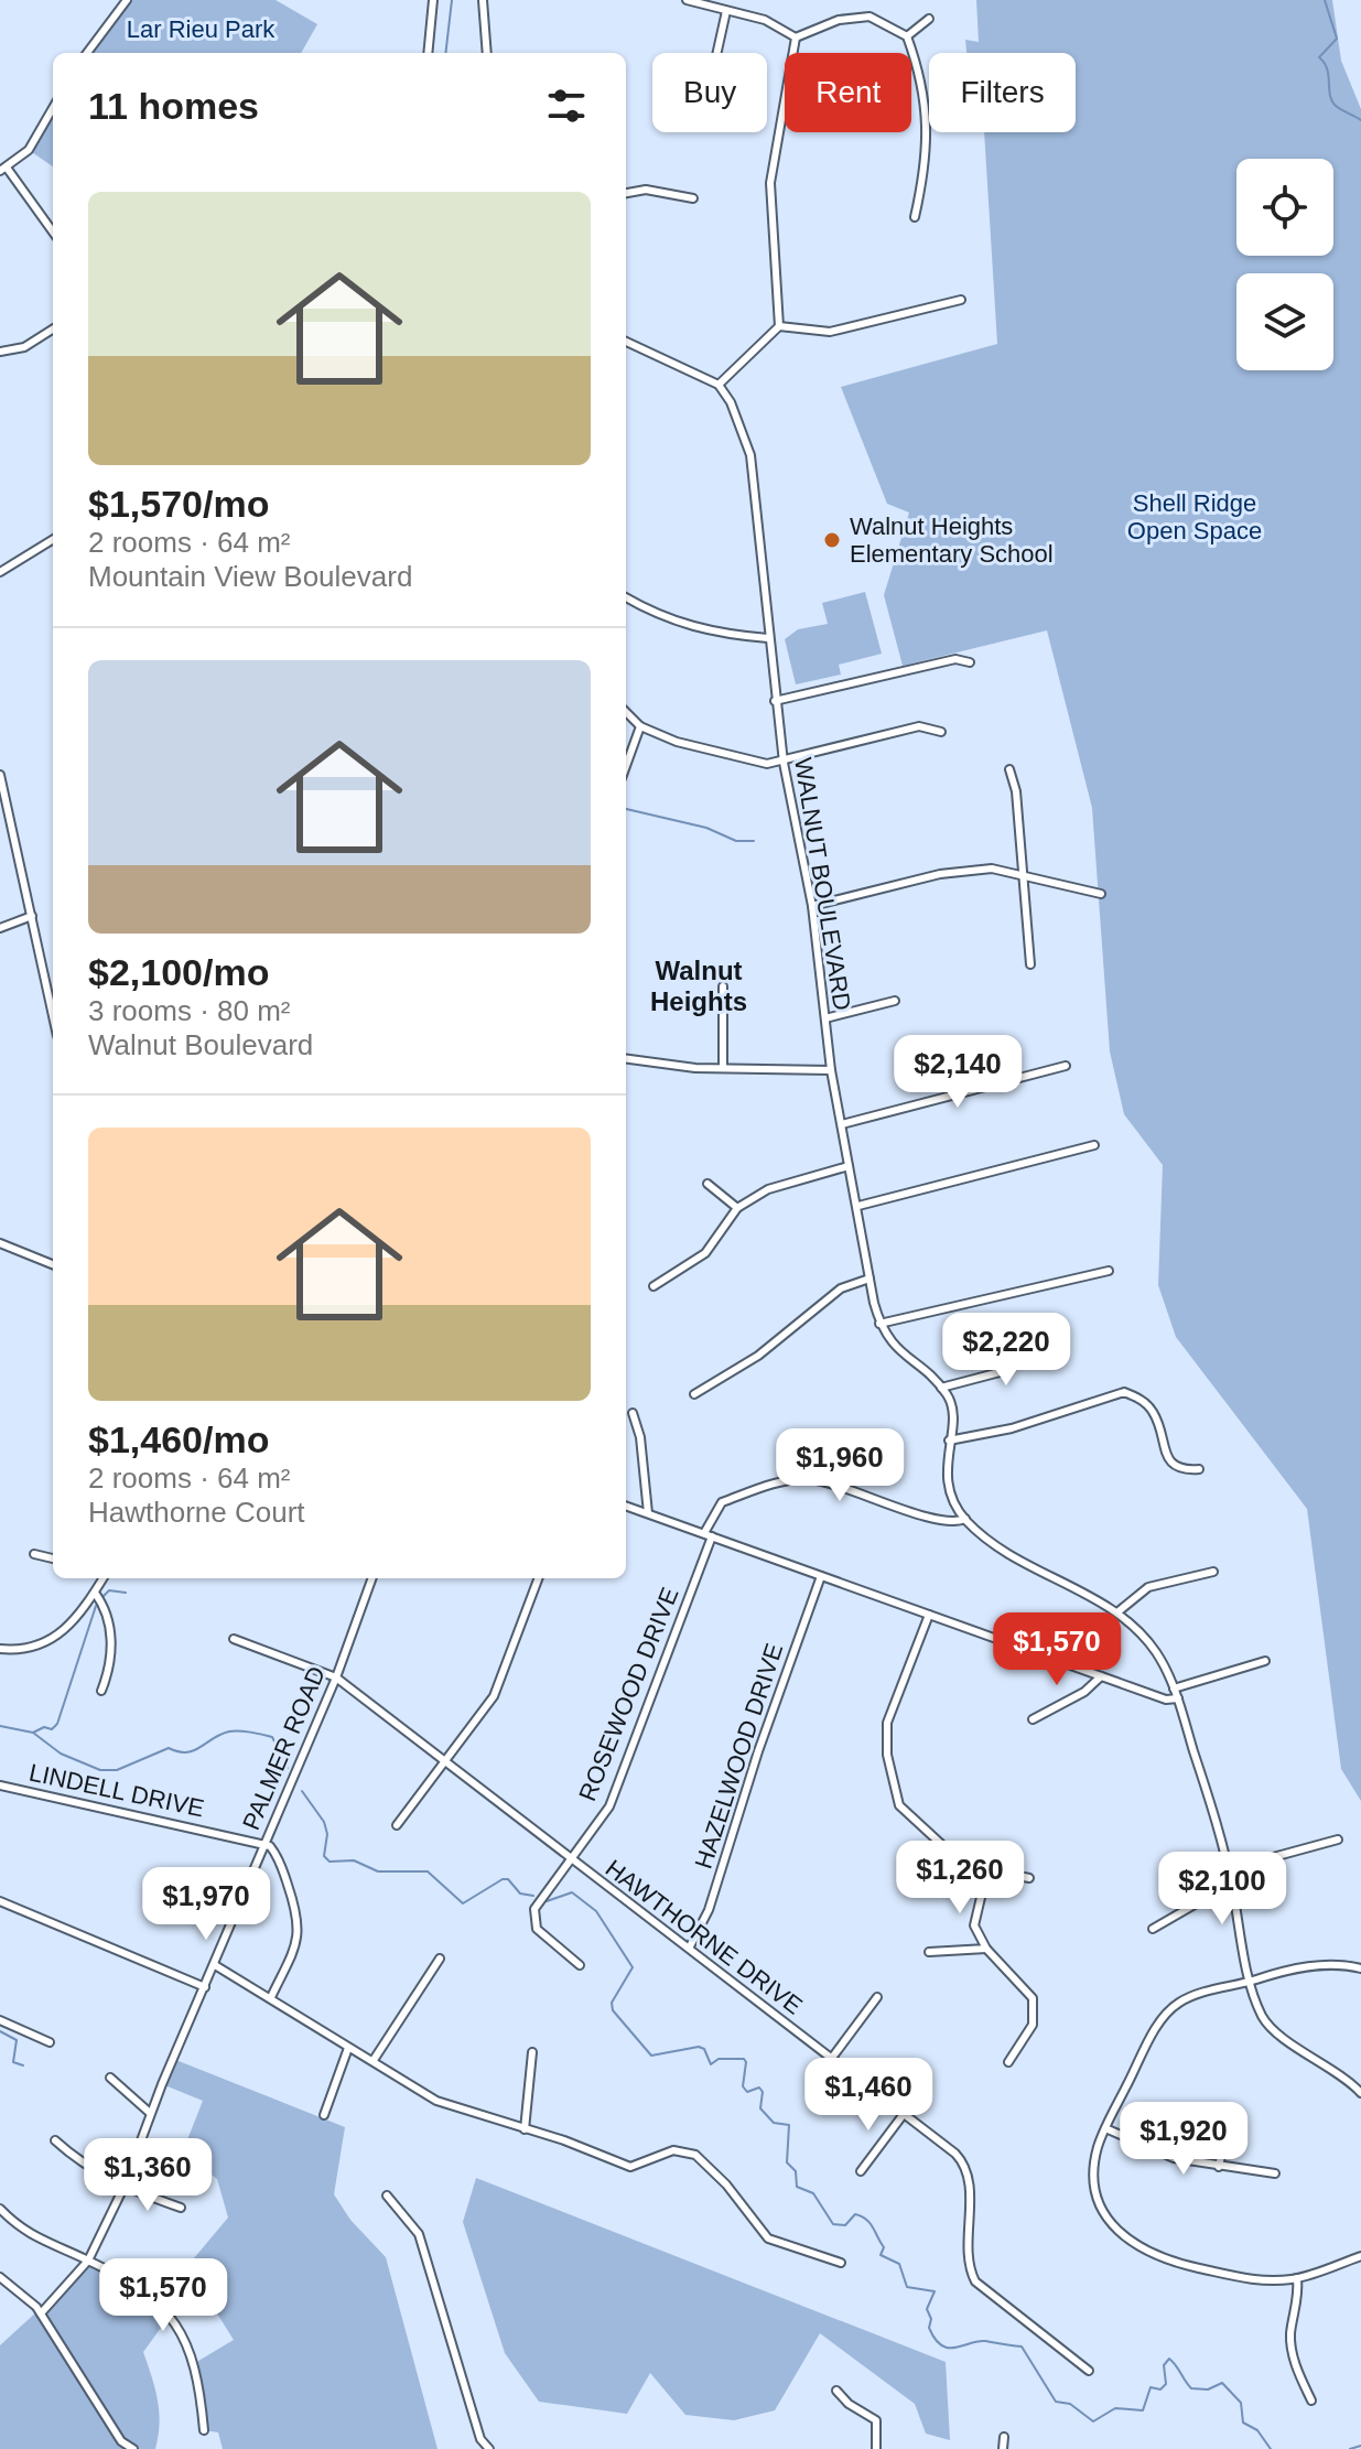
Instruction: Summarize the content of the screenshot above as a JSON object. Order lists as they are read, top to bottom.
{
  "streets": {
    "street": [
      "WALNUT BOULEVARD",
      "ROSEWOOD DRIVE",
      "PALMER ROAD",
      "HAZELWOOD DRIVE",
      "LINDELL DRIVE",
      "HAWTHORNE DRIVE"
    ]
  },
  "crossings": [
    ["ROSEWOOD DRIVE", "HAWTHORNE DRIVE"],
    ["PALMER ROAD", "LINDELL DRIVE"],
    ["PALMER ROAD", "HAWTHORNE DRIVE"],
    ["HAZELWOOD DRIVE", "HAWTHORNE DRIVE"]
  ],
  "districts": ["Walnut Heights"],
  "parks": ["Lar Rieu Park", "Shell Ridge Open Space"],
  "places": ["Walnut Heights Elementary School"],
  "page": {
    "chip": ["Buy", "Rent", "Filters"],
    "heading": "11 homes",
    "list": [
      {
        "name": "$1,570/mo",
        "note": "2 rooms · 64 m² · Mountain View Boulevard"
      },
      {
        "name": "$2,100/mo",
        "note": "3 rooms · 80 m² · Walnut Boulevard"
      },
      {
        "name": "$1,460/mo",
        "note": "2 rooms · 64 m² · Hawthorne Court"
      }
    ],
    "price": [
      "$2,140",
      "$2,220",
      "$1,960",
      "$1,570",
      "$1,260",
      "$2,100",
      "$1,970",
      "$1,460",
      "$1,920",
      "$1,360",
      "$1,570"
    ]
  }
}
